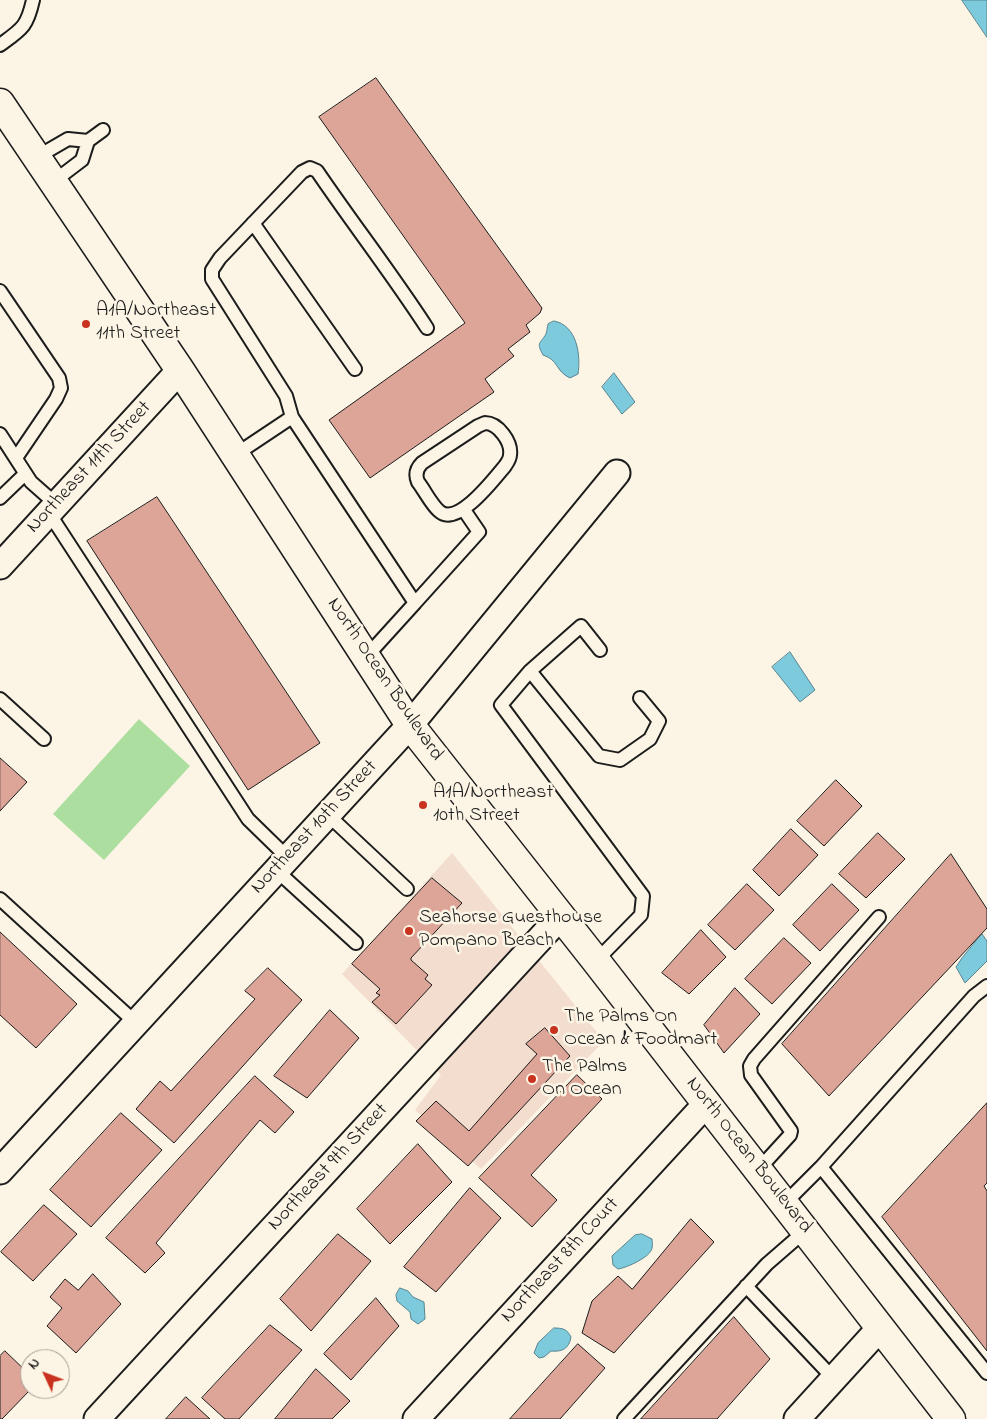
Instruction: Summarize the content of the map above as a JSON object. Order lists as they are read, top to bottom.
{
  "streets": {
    "main road": ["North Ocean Boulevard"],
    "street": [
      "Northeast 11th Street",
      "Northeast 10th Street",
      "Northeast 9th Street",
      "Northeast 8th Court"
    ]
  },
  "crossings": [
    ["Northeast 11th Street", "North Ocean Boulevard"],
    ["North Ocean Boulevard", "Northeast 10th Street"],
    ["North Ocean Boulevard", "Northeast 9th Street"],
    ["North Ocean Boulevard", "Northeast 8th Court"]
  ],
  "places": [
    "A1A/Northeast 11th Street",
    "A1A/Northeast 10th Street",
    "Seahorse Guesthouse Pompano Beach",
    "The Palms On Ocean & Foodmart",
    "The Palms On Ocean"
  ],
  "north": "top left"
}
